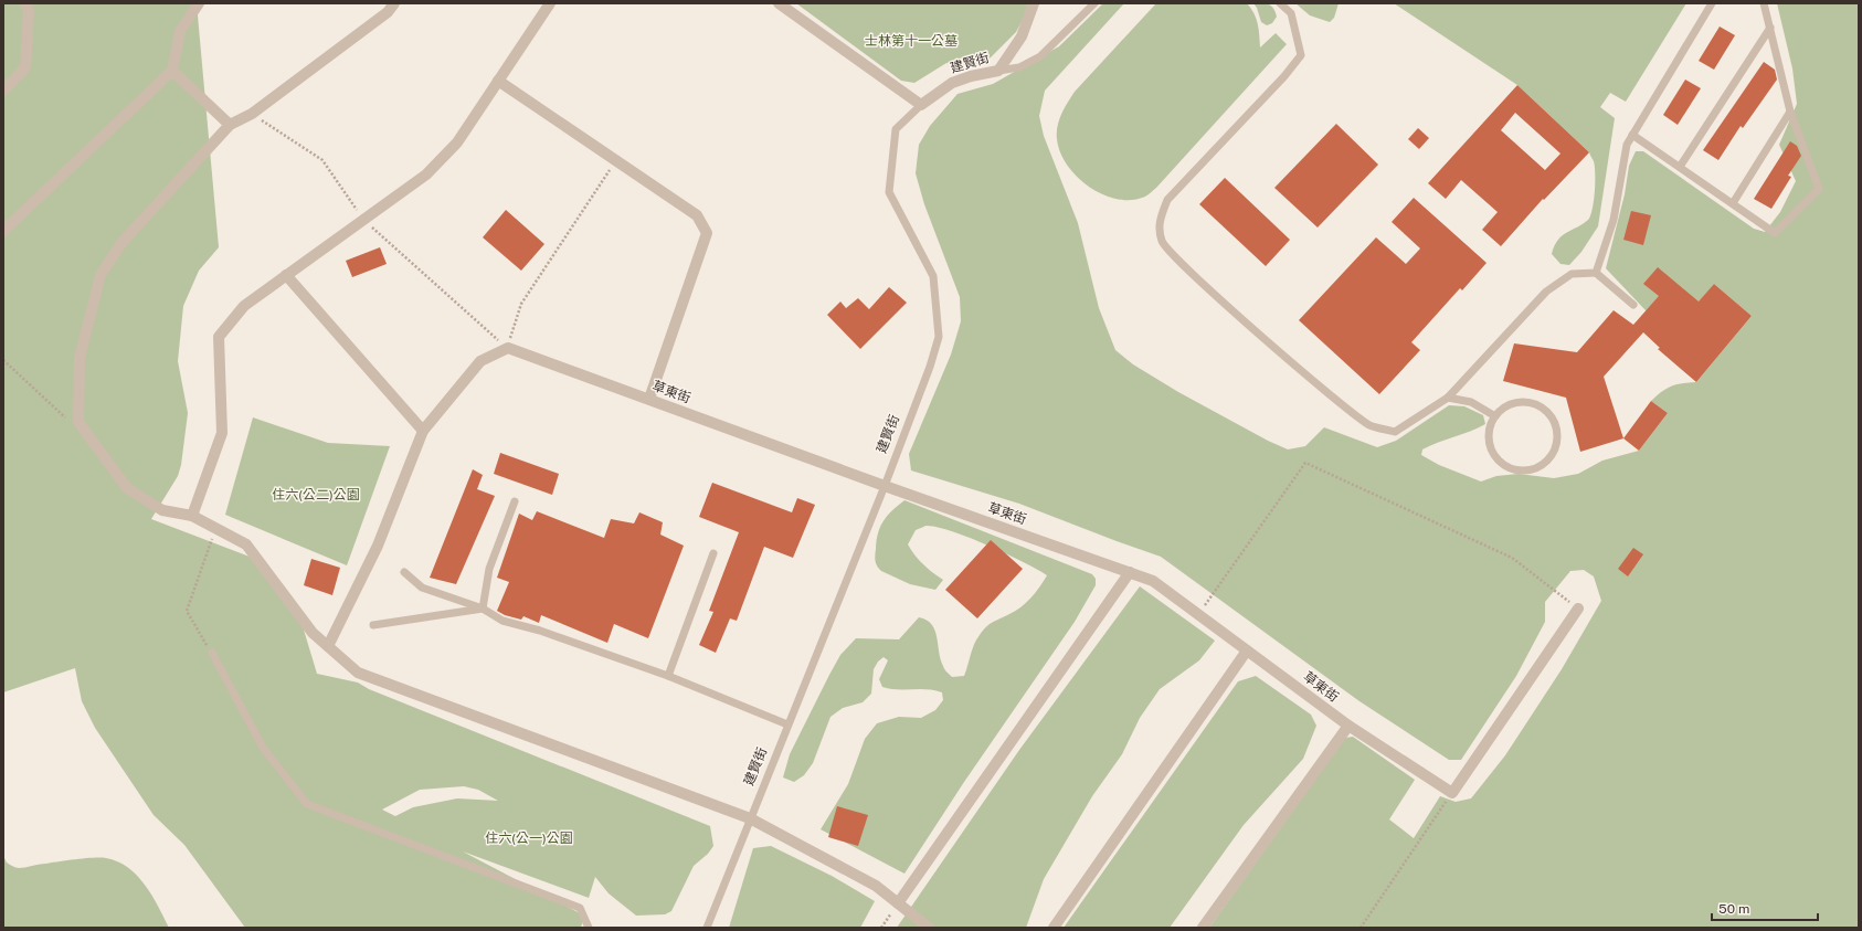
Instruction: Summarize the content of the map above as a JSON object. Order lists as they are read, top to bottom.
{
  "streets": {
    "street": ["建賢街", "草東街"]
  },
  "crossings": [
    ["建賢街", "草東街"]
  ],
  "parks": ["士林第十一公墓", "住六(公二)公園", "住六(公一)公園"],
  "scale_bar": "50 m"
}
